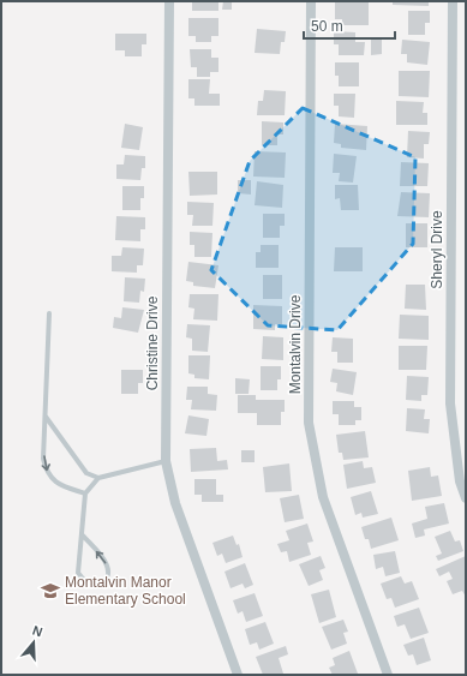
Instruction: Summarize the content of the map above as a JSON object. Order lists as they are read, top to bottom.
{
  "streets": {
    "street": ["Sheryl Drive", "Christine Drive", "Montalvin Drive"]
  },
  "places": {
    "school or university": ["Montalvin Manor Elementary School"]
  },
  "scale_bar": "50 m",
  "north": "top"
}
